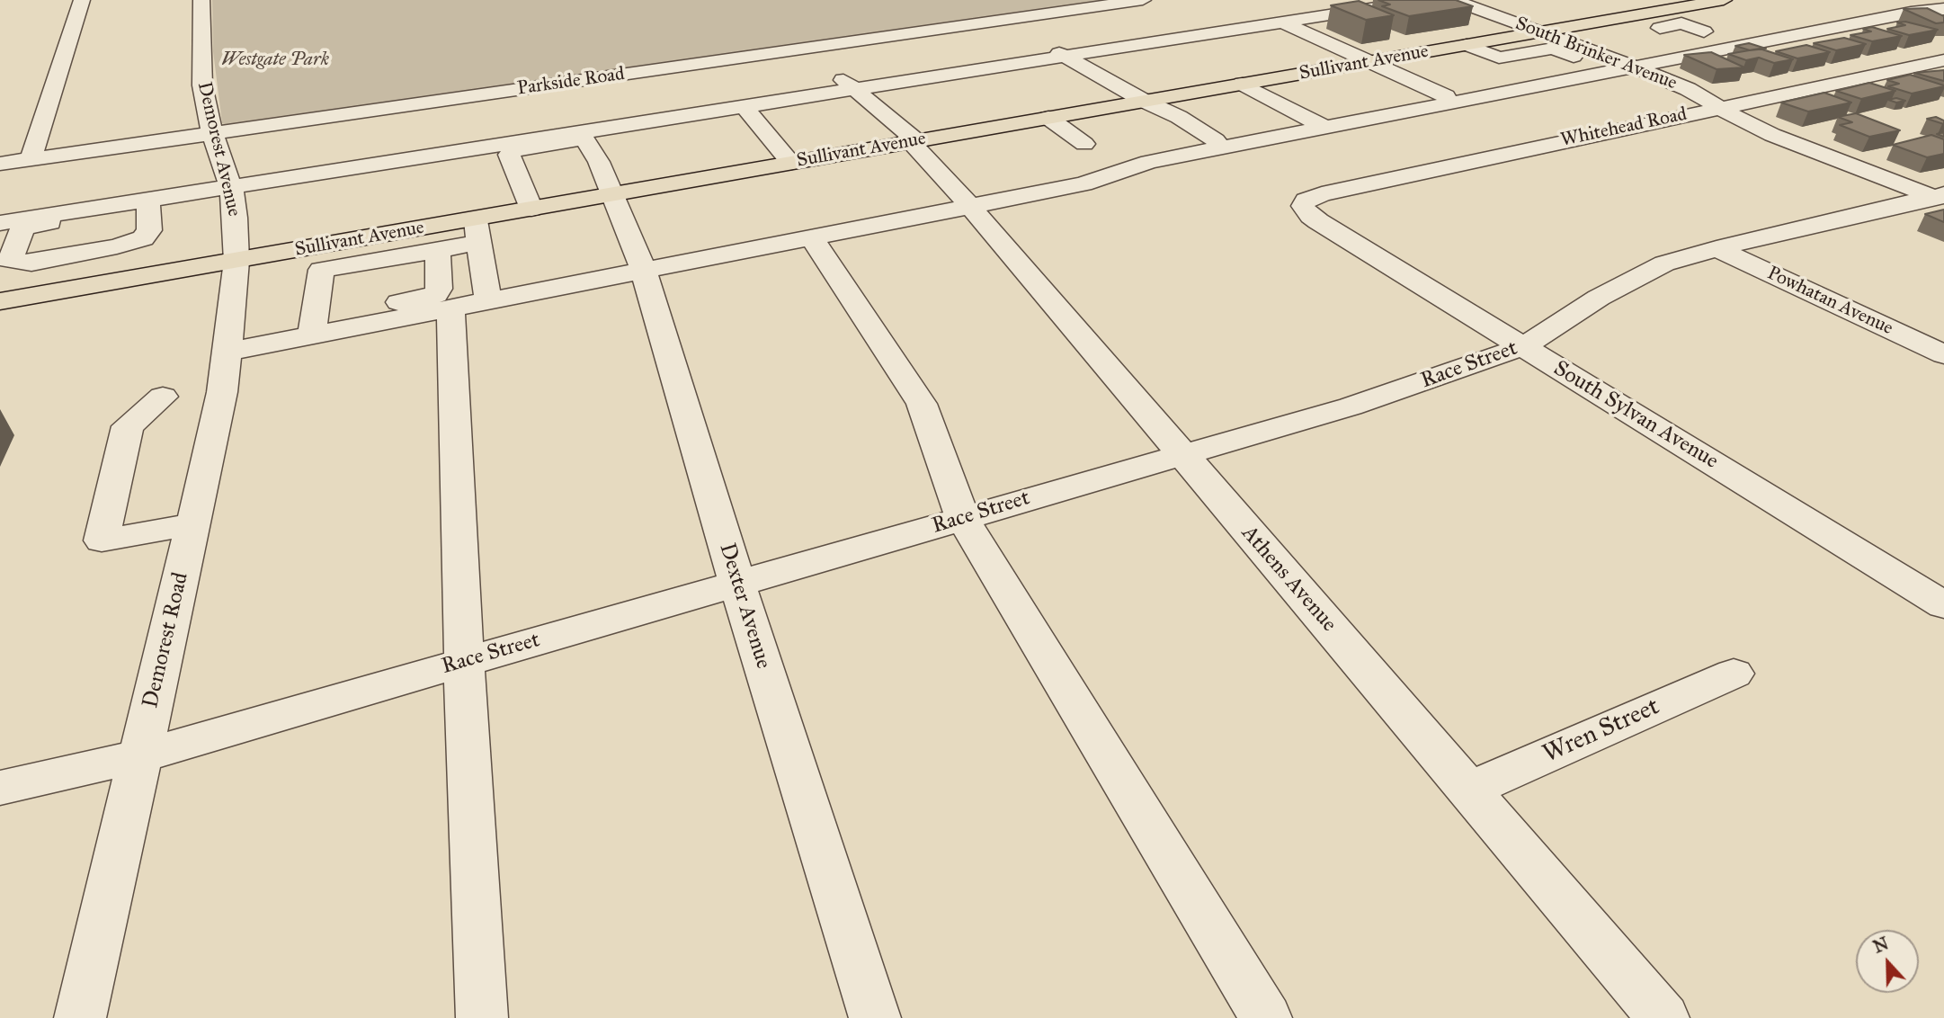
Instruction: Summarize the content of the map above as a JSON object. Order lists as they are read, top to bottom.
{
  "streets": {
    "main road": ["Sullivant Avenue"],
    "street": [
      "South Brinker Avenue",
      "Parkside Road",
      "Whitehead Road",
      "Demorest Avenue",
      "Powhatan Avenue",
      "Race Street",
      "South Sylvan Avenue",
      "Athens Avenue",
      "Dexter Avenue",
      "Demorest Road",
      "Wren Street"
    ]
  },
  "crossings": [
    ["South Brinker Avenue", "Sullivant Avenue"],
    ["South Brinker Avenue", "Whitehead Road"],
    ["South Brinker Avenue", "Race Street"],
    ["Sullivant Avenue", "Demorest Avenue"],
    ["Sullivant Avenue", "Athens Avenue"],
    ["Sullivant Avenue", "Dexter Avenue"],
    ["Sullivant Avenue", "Demorest Road"],
    ["Parkside Road", "Demorest Avenue"],
    ["Parkside Road", "Athens Avenue"],
    ["Whitehead Road", "South Sylvan Avenue"],
    ["Demorest Avenue", "Demorest Road"],
    ["Powhatan Avenue", "Race Street"],
    ["Race Street", "South Sylvan Avenue"],
    ["Race Street", "Athens Avenue"],
    ["Race Street", "Dexter Avenue"],
    ["Race Street", "Demorest Road"],
    ["Athens Avenue", "Wren Street"]
  ],
  "parks": ["Westgate Park"],
  "north": "top"
}
